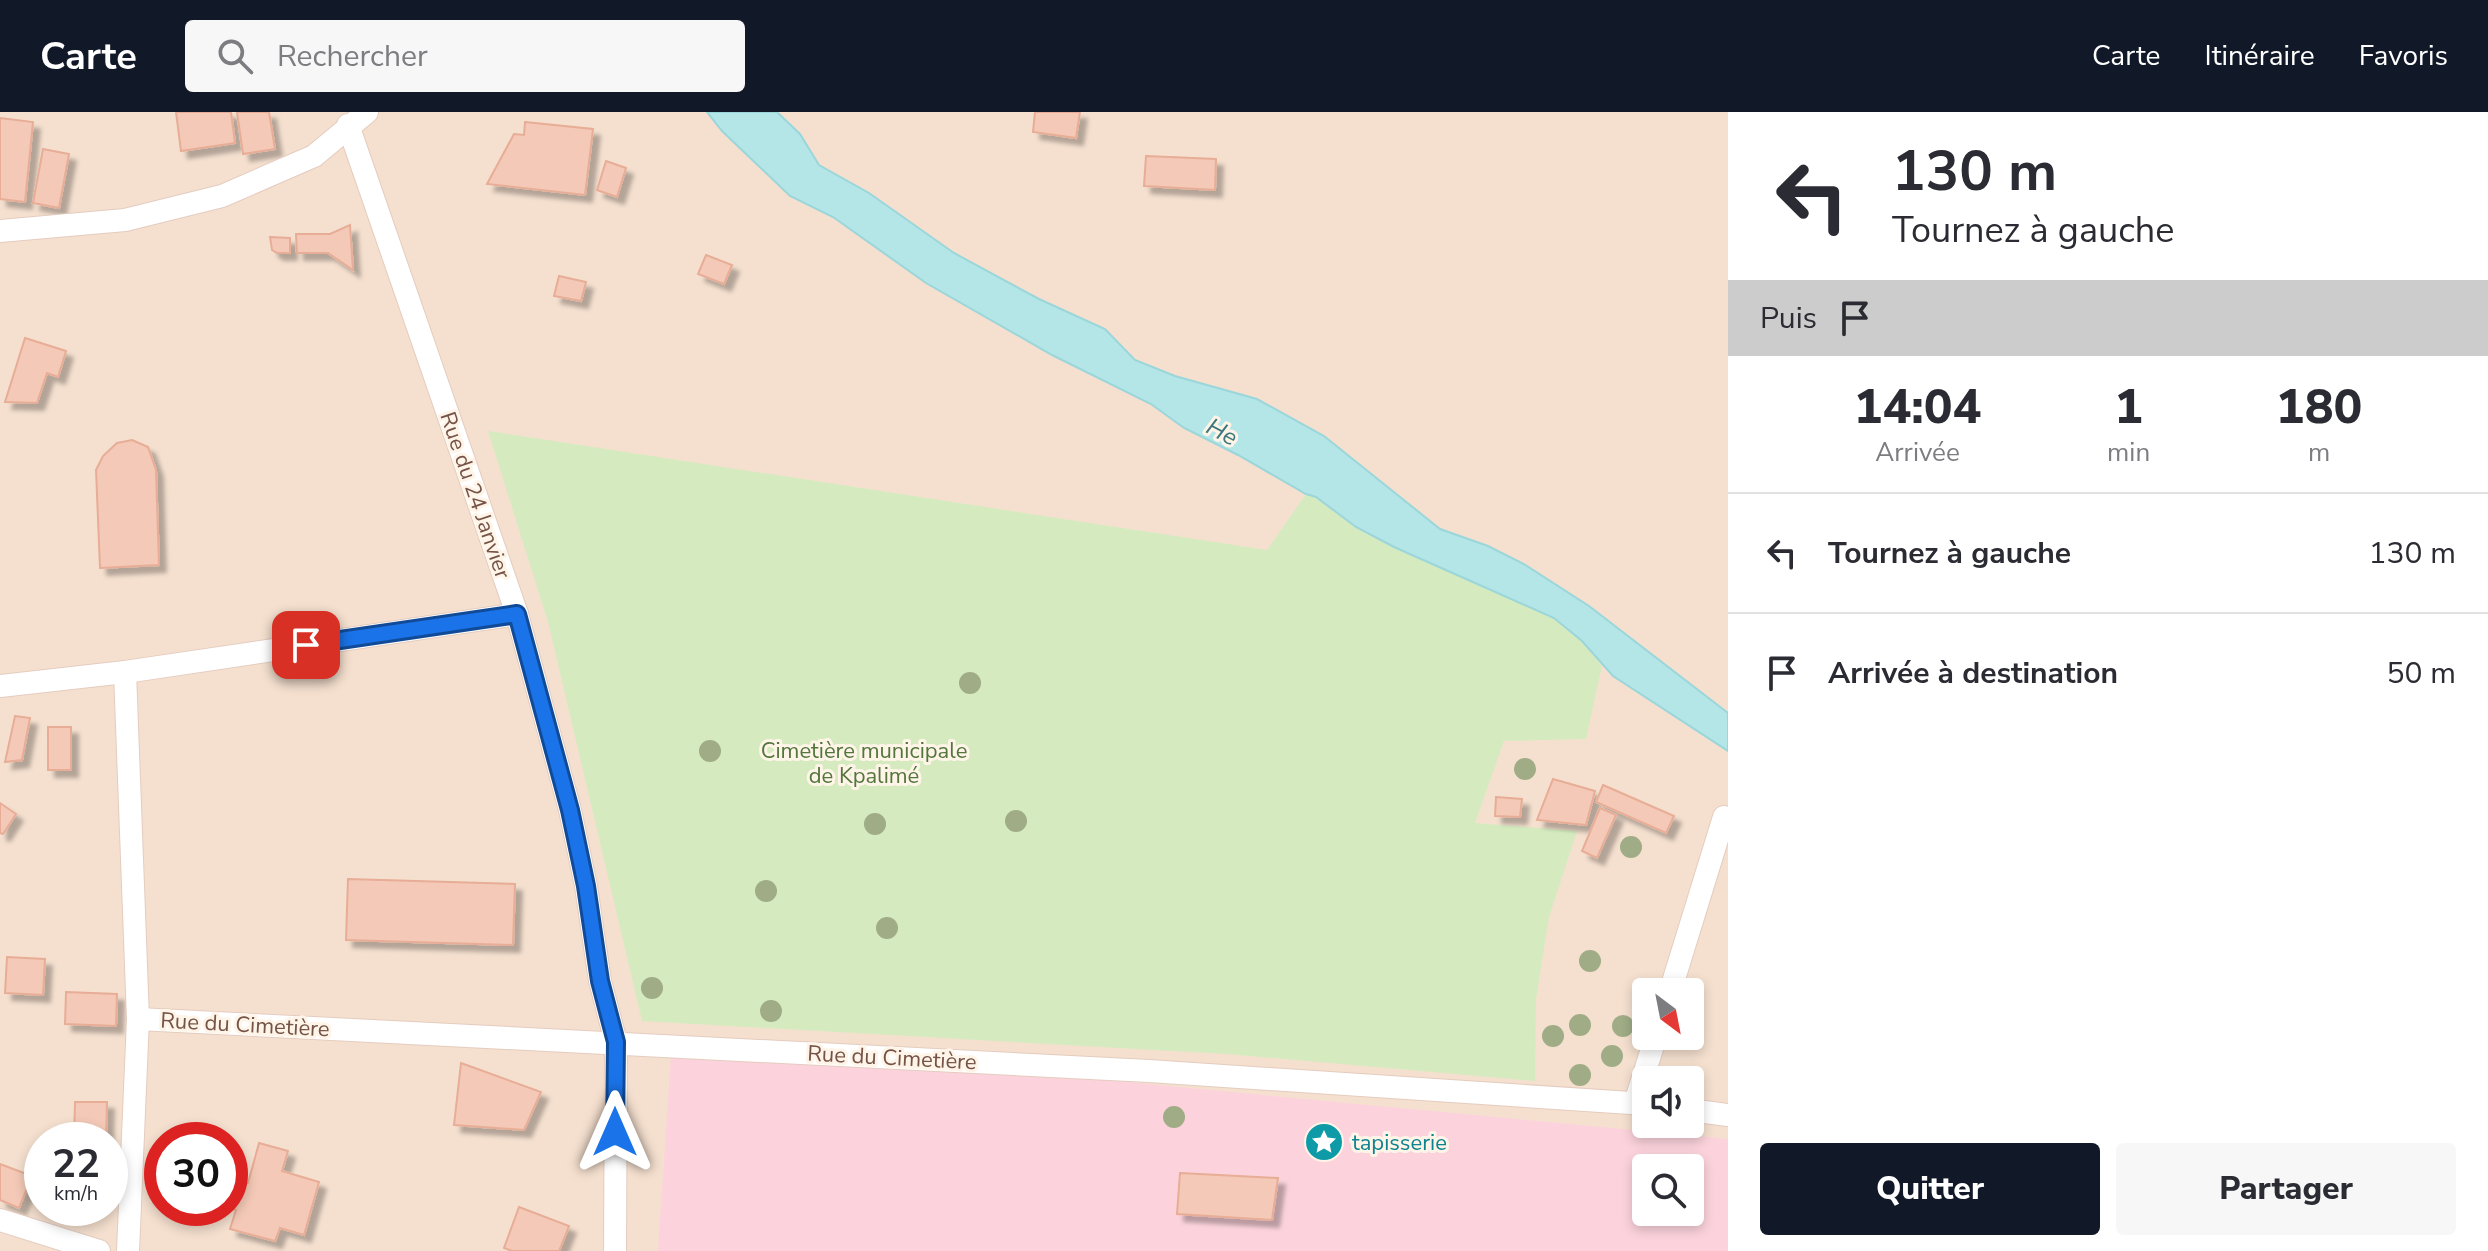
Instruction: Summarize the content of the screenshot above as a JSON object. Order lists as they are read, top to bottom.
{
  "streets": {
    "street": ["Rue du 24 Janvier", "Rue du Cimetière"]
  },
  "crossings": [
    ["Rue du 24 Janvier", "Rue du Cimetière"]
  ],
  "water": ["He"],
  "parks": ["Cimetière municipale de Kpalimé"],
  "places": {
    "place": ["tapisserie"]
  },
  "north": "bottom right",
  "page": {
    "header": "Carte",
    "search": "Rechercher",
    "nav": ["Carte", "Itinéraire", "Favoris"],
    "turn": ["130 m", "Tournez à gauche"],
    "then": "Puis",
    "eta": [
      "14:04",
      "Arrivée",
      "1",
      "min",
      "180",
      "m"
    ],
    "list": [
      {
        "name": "Tournez à gauche",
        "value": "130 m"
      },
      {
        "name": "Arrivée à destination",
        "value": "50 m"
      }
    ],
    "speed": "22 km/h",
    "limit": "30",
    "buttons": ["Quitter", "Partager"]
  }
}
